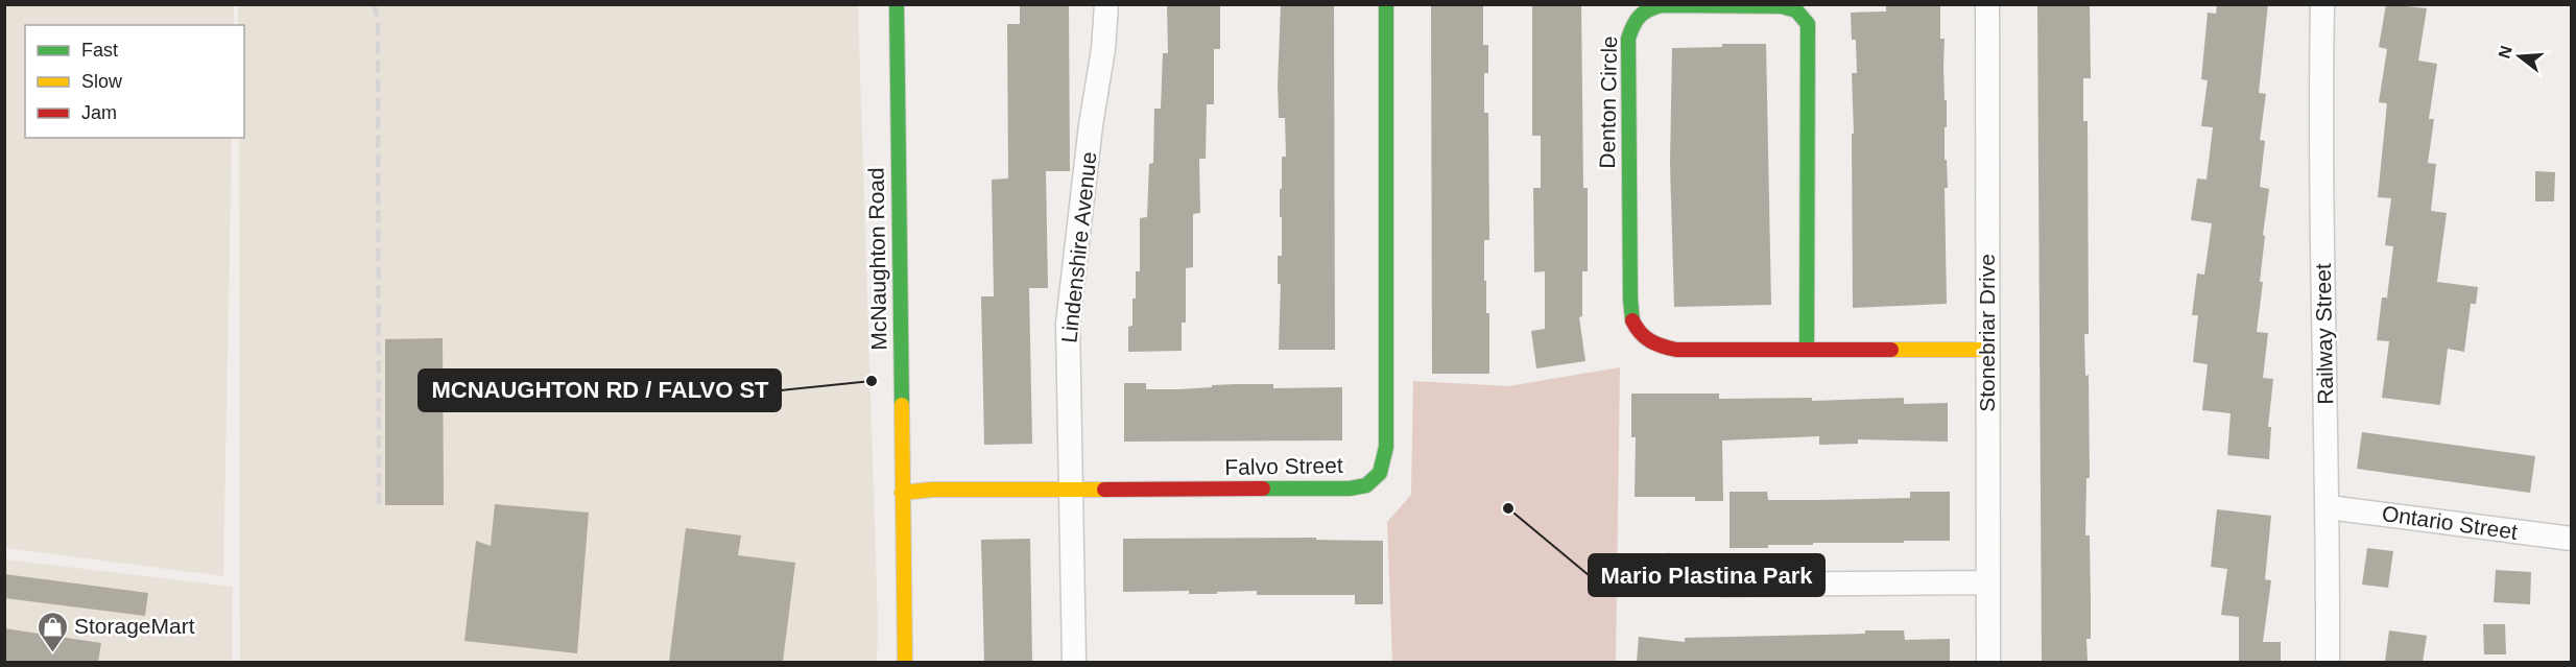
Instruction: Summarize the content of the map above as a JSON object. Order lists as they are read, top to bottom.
{
  "streets": {
    "street": [
      "Denton Circle",
      "Lindenshire Avenue",
      "McNaughton Road",
      "Stonebriar Drive",
      "Railway Street",
      "Falvo Street",
      "Ontario Street"
    ]
  },
  "crossings": [
    ["Denton Circle", "Stonebriar Drive"],
    ["Lindenshire Avenue", "Falvo Street"],
    ["McNaughton Road", "Falvo Street"],
    ["Railway Street", "Ontario Street"]
  ],
  "places": {
    "other": ["MCNAUGHTON RD / FALVO ST", "Mario Plastina Park"],
    "shop": ["StorageMart"]
  },
  "legend": ["Fast", "Slow", "Jam"],
  "north": "left"
}
